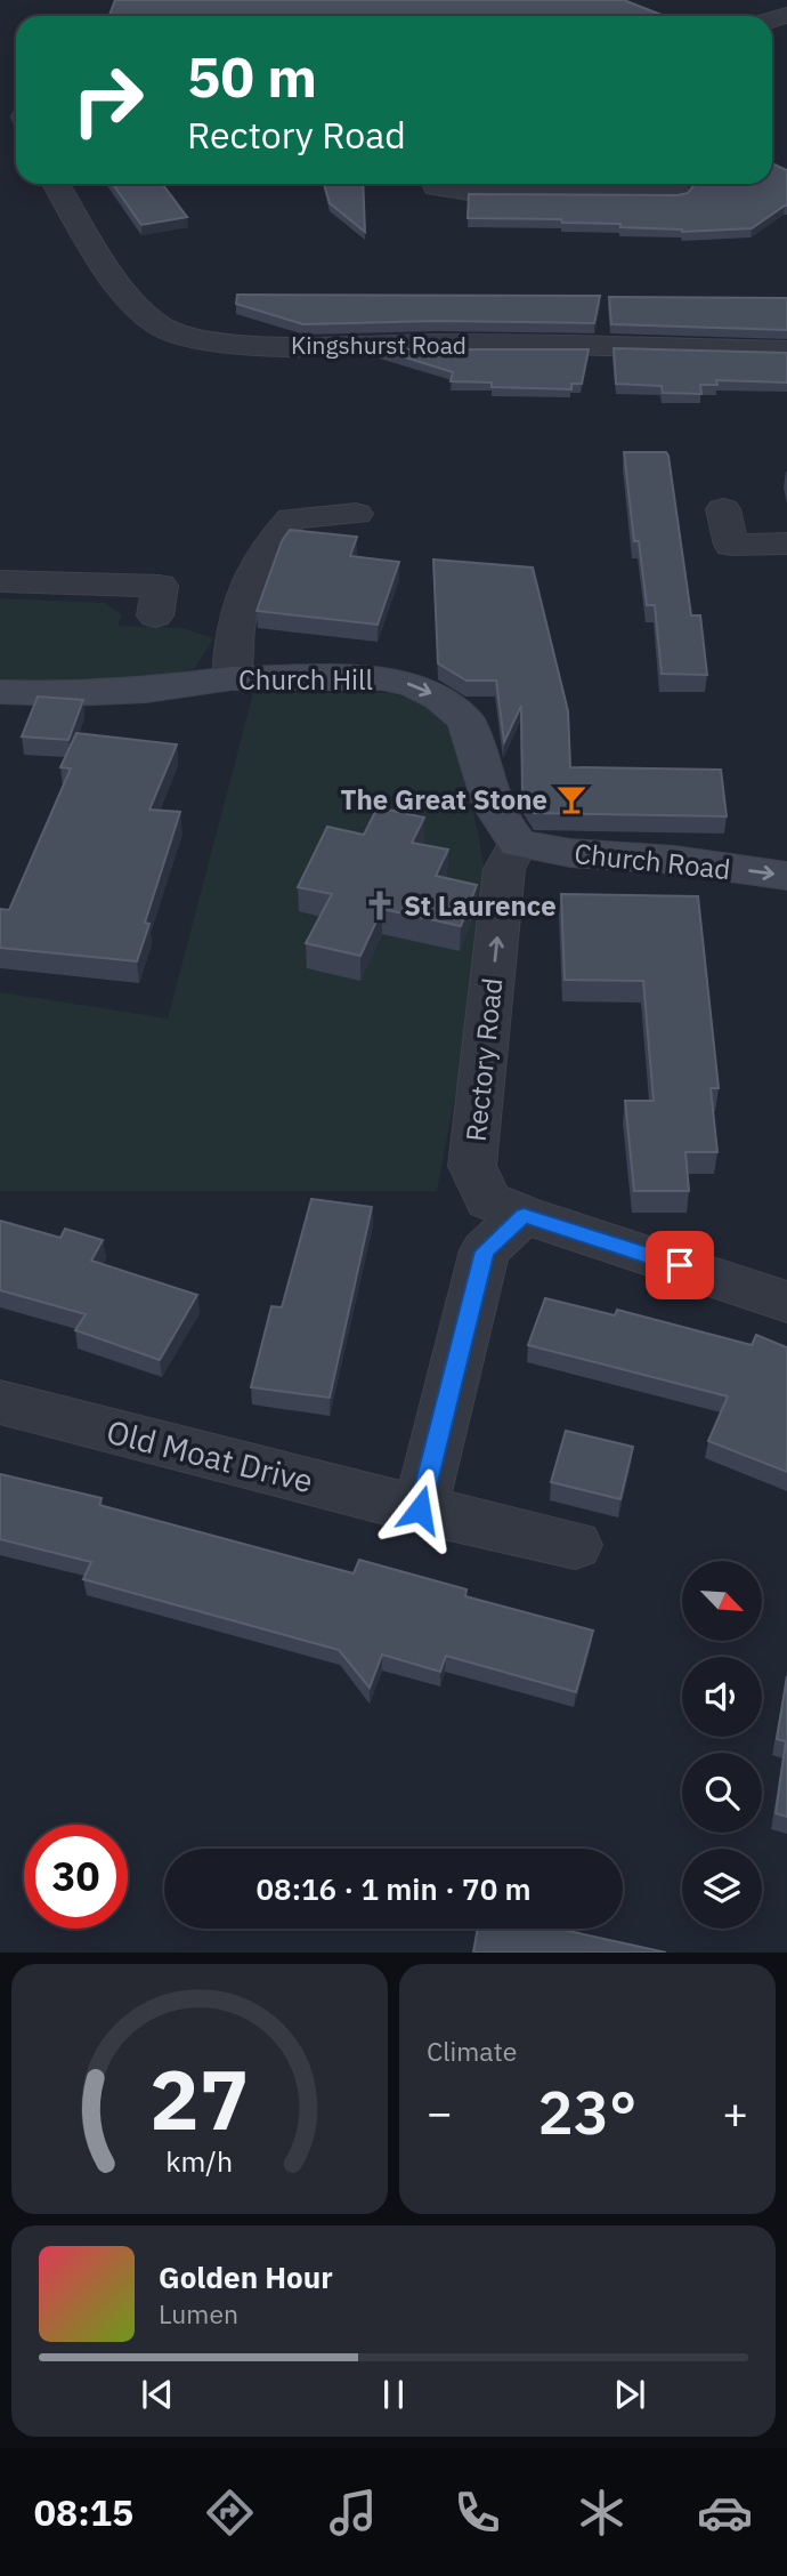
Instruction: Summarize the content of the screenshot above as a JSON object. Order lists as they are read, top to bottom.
{
  "streets": {
    "street": [
      "Kingshurst Road",
      "Church Hill",
      "Church Road",
      "Rectory Road",
      "Old Moat Drive"
    ]
  },
  "crossings": [
    ["Church Hill", "Church Road"],
    ["Church Hill", "Rectory Road"],
    ["Church Road", "Rectory Road"]
  ],
  "one_way": ["Church Hill", "Church Road"],
  "places": {
    "bar": ["The Great Stone"],
    "church": ["St Laurence"]
  },
  "north": "bottom right",
  "page": {
    "turn": ["50 m", "Rectory Road"],
    "limit": "30",
    "trip": "08:16 · 1 min · 70 m",
    "tile": "Climate",
    "heat": ["−", "23°", "+"],
    "song": ["Golden Hour", "Lumen"],
    "tabs": "08:15",
    "gauge": ["27", "km/h"]
  }
}
